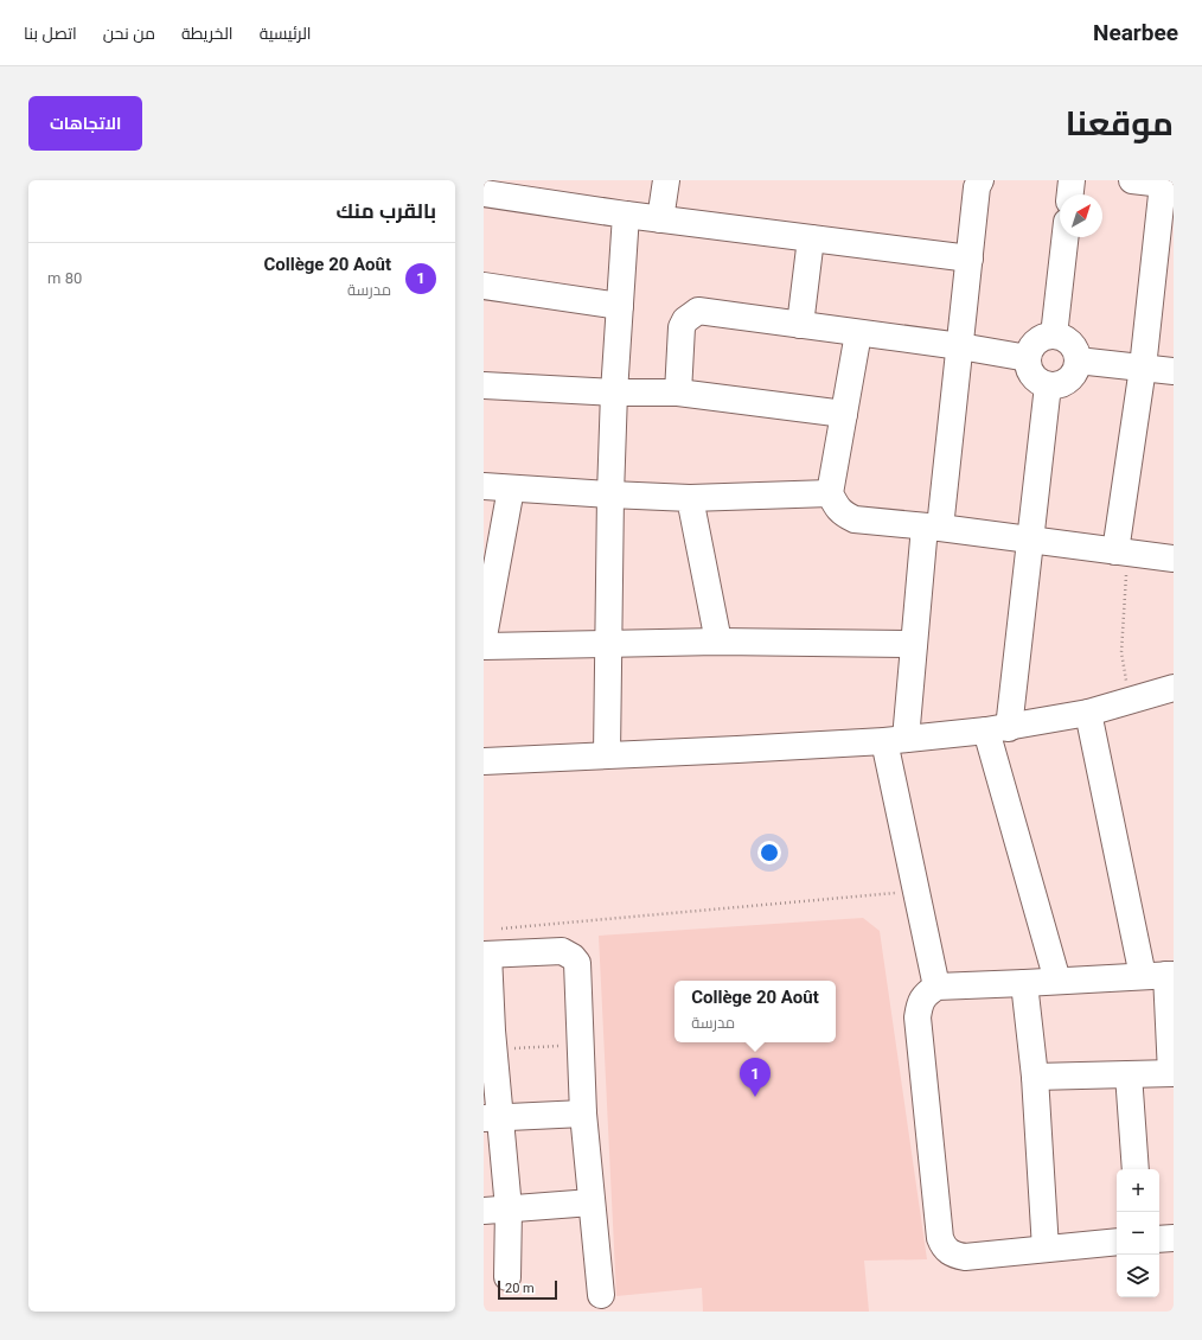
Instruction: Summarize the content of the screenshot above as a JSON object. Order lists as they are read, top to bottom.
{
  "scale_bar": "20 m",
  "north": "top right",
  "page": {
    "header": "Nearbee",
    "nav": [
      "الرئيسية",
      "الخريطة",
      "من نحن",
      "اتصل بنا"
    ],
    "title": "موقعنا",
    "buttons": "الاتجاهات",
    "heading": "بالقرب منك",
    "list": [
      {
        "mark": "1",
        "name": "Collège 20 Août",
        "note": "مدرسة",
        "value": "80 m"
      }
    ],
    "popup": ["Collège 20 Août", "مدرسة"],
    "pins": "1",
    "map_buttons": ["+", "−"],
    "scale": "20 m"
  }
}
